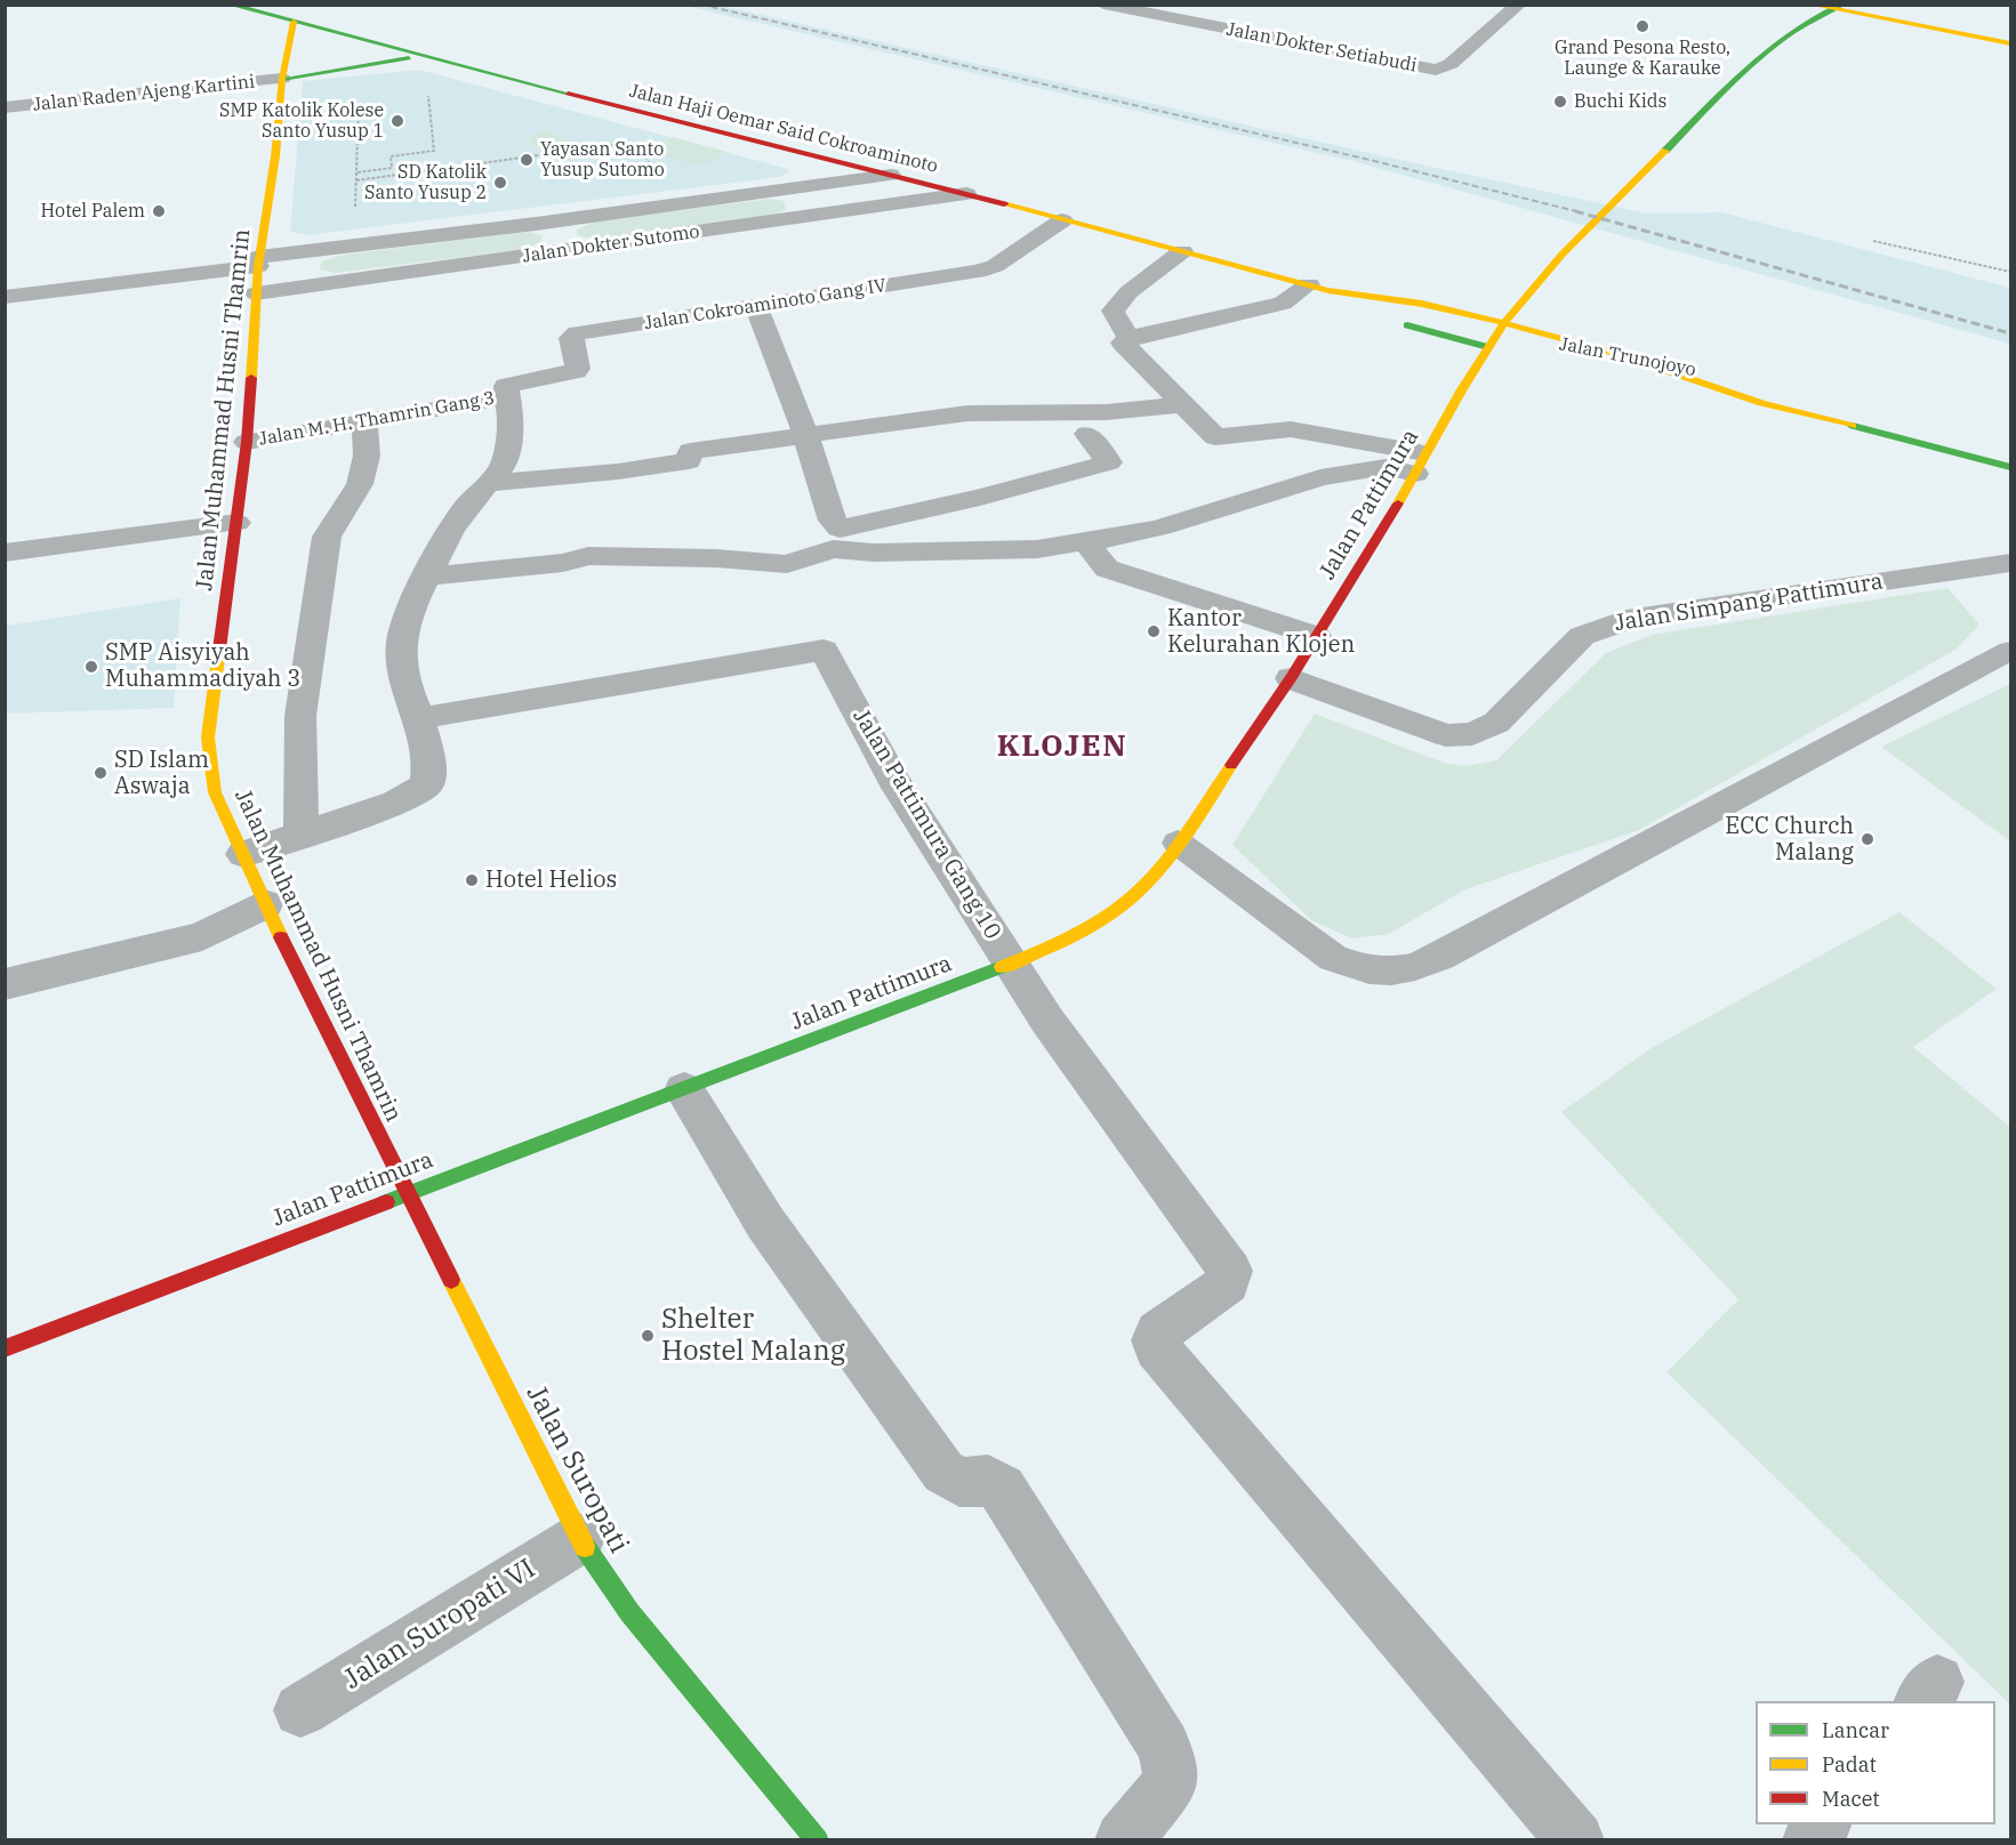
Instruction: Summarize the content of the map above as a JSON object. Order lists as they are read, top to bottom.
{
  "streets": {
    "main road": [
      "Jalan Haji Oemar Said Cokroaminoto",
      "Jalan Trunojoyo",
      "Jalan Muhammad Husni Thamrin",
      "Jalan Pattimura",
      "Jalan Suropati"
    ],
    "street": [
      "Jalan Dokter Setiabudi",
      "Jalan Raden Ajeng Kartini",
      "Jalan Dokter Sutomo",
      "Jalan Cokroaminoto Gang IV",
      "Jalan M. H. Thamrin Gang 3",
      "Jalan Simpang Pattimura",
      "Jalan Pattimura Gang 10",
      "Jalan Suropati VI"
    ]
  },
  "crossings": [
    ["Jalan Raden Ajeng Kartini", "Jalan Muhammad Husni Thamrin"],
    ["Jalan Haji Oemar Said Cokroaminoto", "Jalan Dokter Sutomo"],
    ["Jalan Haji Oemar Said Cokroaminoto", "Jalan Cokroaminoto Gang IV"],
    ["Jalan Haji Oemar Said Cokroaminoto", "Jalan Trunojoyo"],
    ["Jalan Haji Oemar Said Cokroaminoto", "Jalan Muhammad Husni Thamrin"],
    ["Jalan Haji Oemar Said Cokroaminoto", "Jalan Pattimura"],
    ["Jalan Dokter Sutomo", "Jalan Muhammad Husni Thamrin"],
    ["Jalan Cokroaminoto Gang IV", "Jalan M. H. Thamrin Gang 3"],
    ["Jalan Trunojoyo", "Jalan Pattimura"],
    ["Jalan Muhammad Husni Thamrin", "Jalan M. H. Thamrin Gang 3"],
    ["Jalan Muhammad Husni Thamrin", "Jalan Pattimura"],
    ["Jalan Muhammad Husni Thamrin", "Jalan Suropati"],
    ["Jalan Pattimura", "Jalan Simpang Pattimura"],
    ["Jalan Pattimura", "Jalan Pattimura Gang 10"],
    ["Jalan Pattimura", "Jalan Suropati"],
    ["Jalan Suropati", "Jalan Suropati VI"]
  ],
  "districts": ["KLOJEN"],
  "places": [
    "Grand Pesona Resto, Launge & Karauke",
    "Buchi Kids",
    "SMP Katolik Kolese Santo Yusup 1",
    "Yayasan Santo Yusup Sutomo",
    "SD Katolik Santo Yusup 2",
    "Hotel Palem",
    "Kantor Kelurahan Klojen",
    "SMP Aisyiyah Muhammadiyah 3",
    "SD Islam Aswaja",
    "ECC Church Malang",
    "Hotel Helios",
    "Shelter Hostel Malang"
  ],
  "legend": ["Lancar", "Padat", "Macet"]
}
